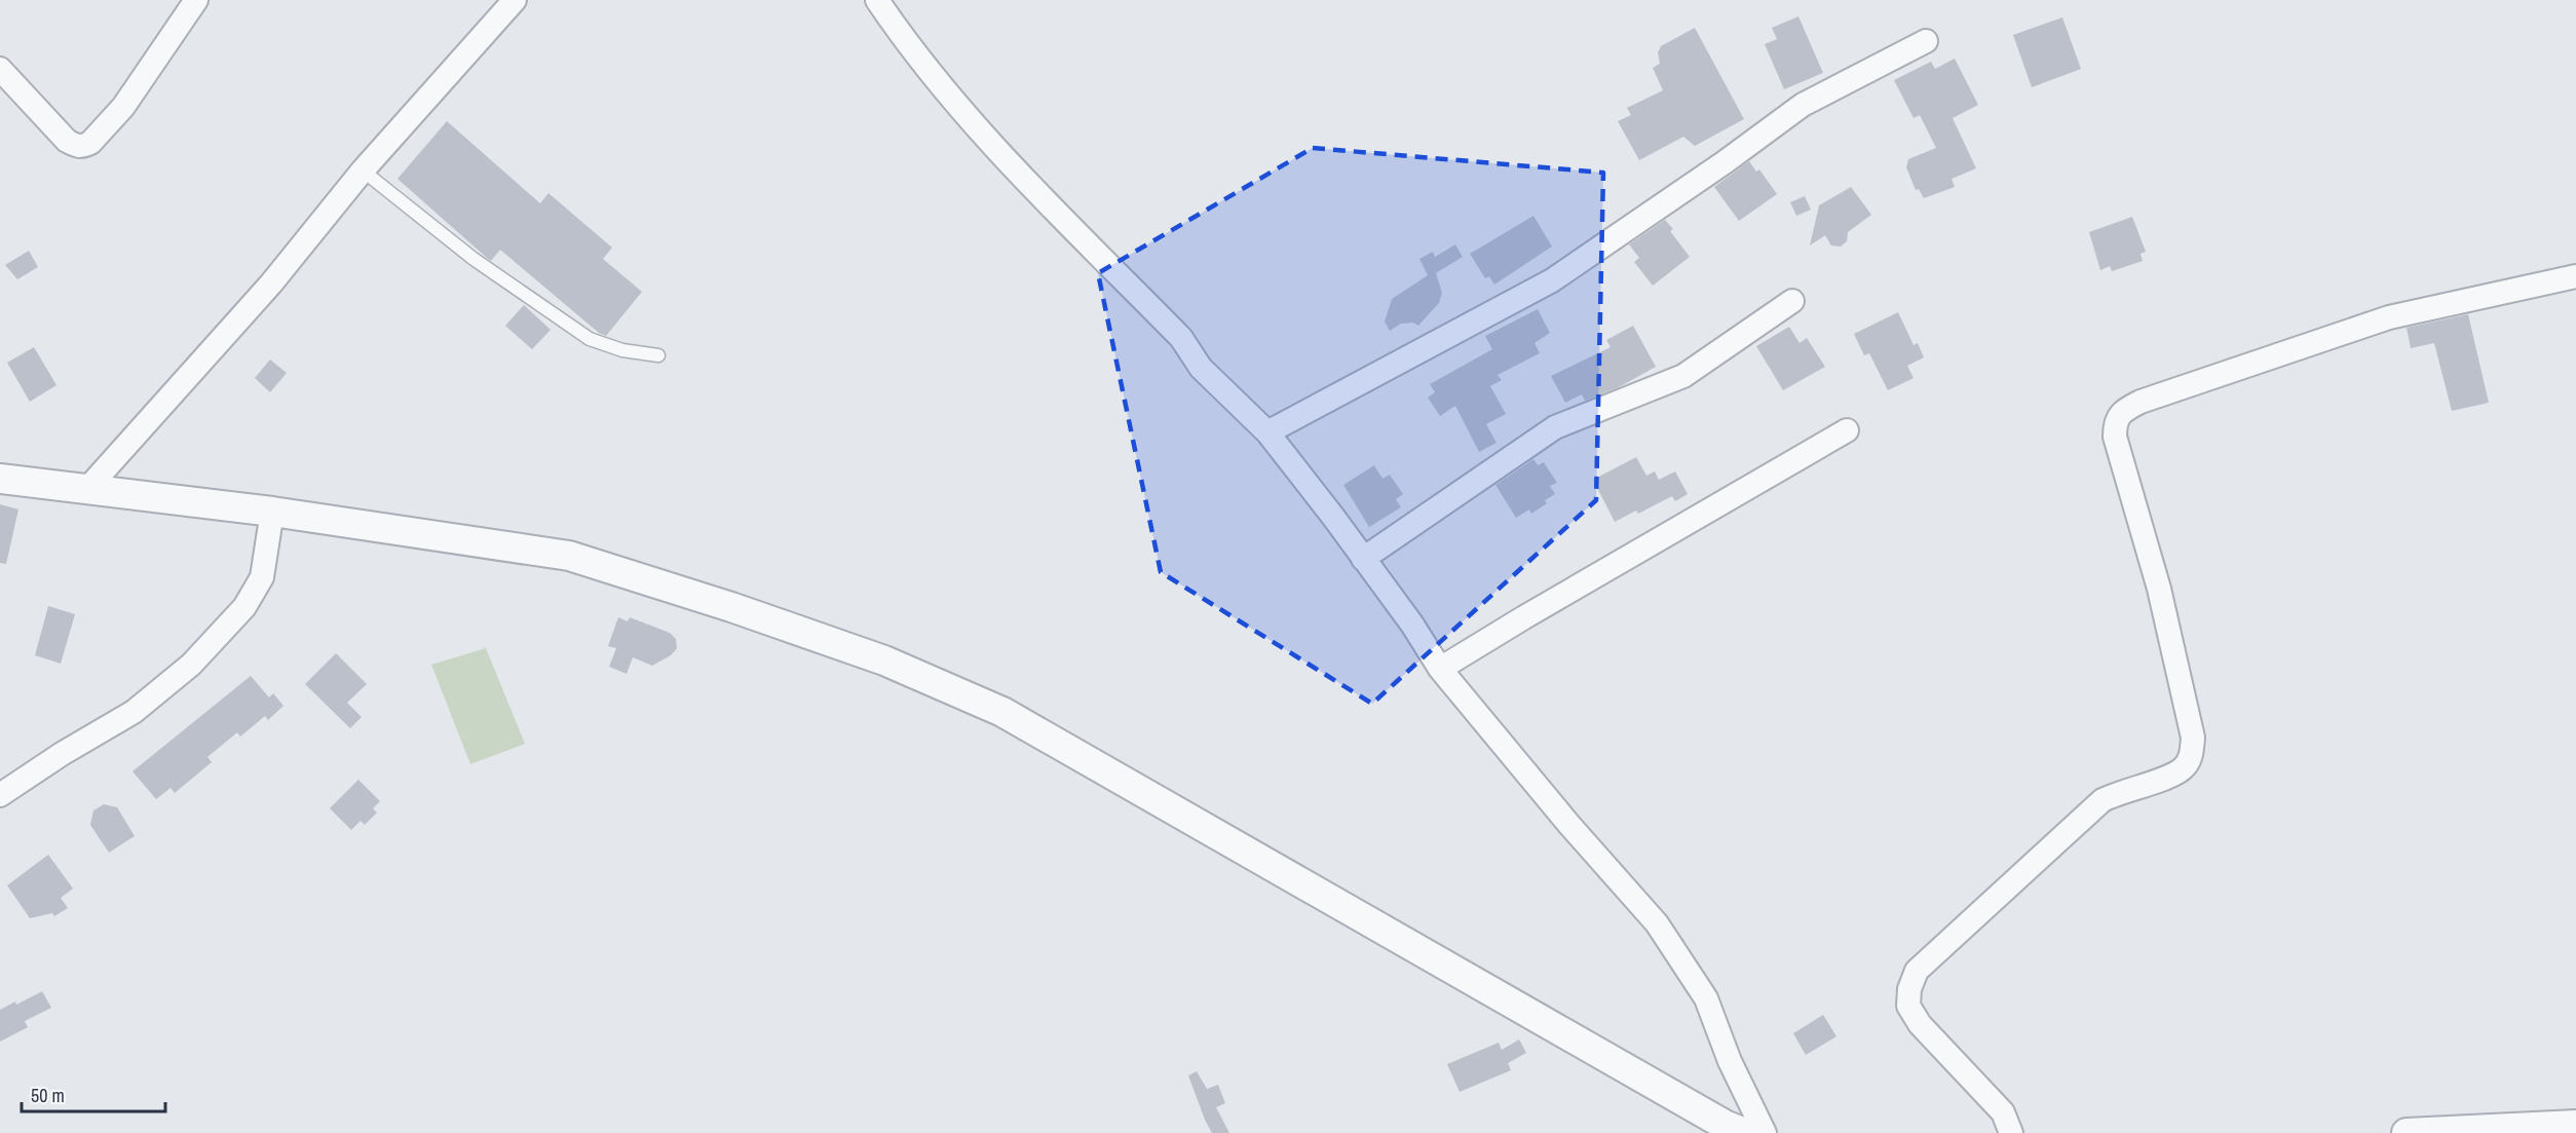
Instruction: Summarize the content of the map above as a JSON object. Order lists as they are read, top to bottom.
{
  "scale_bar": "50 m"
}
